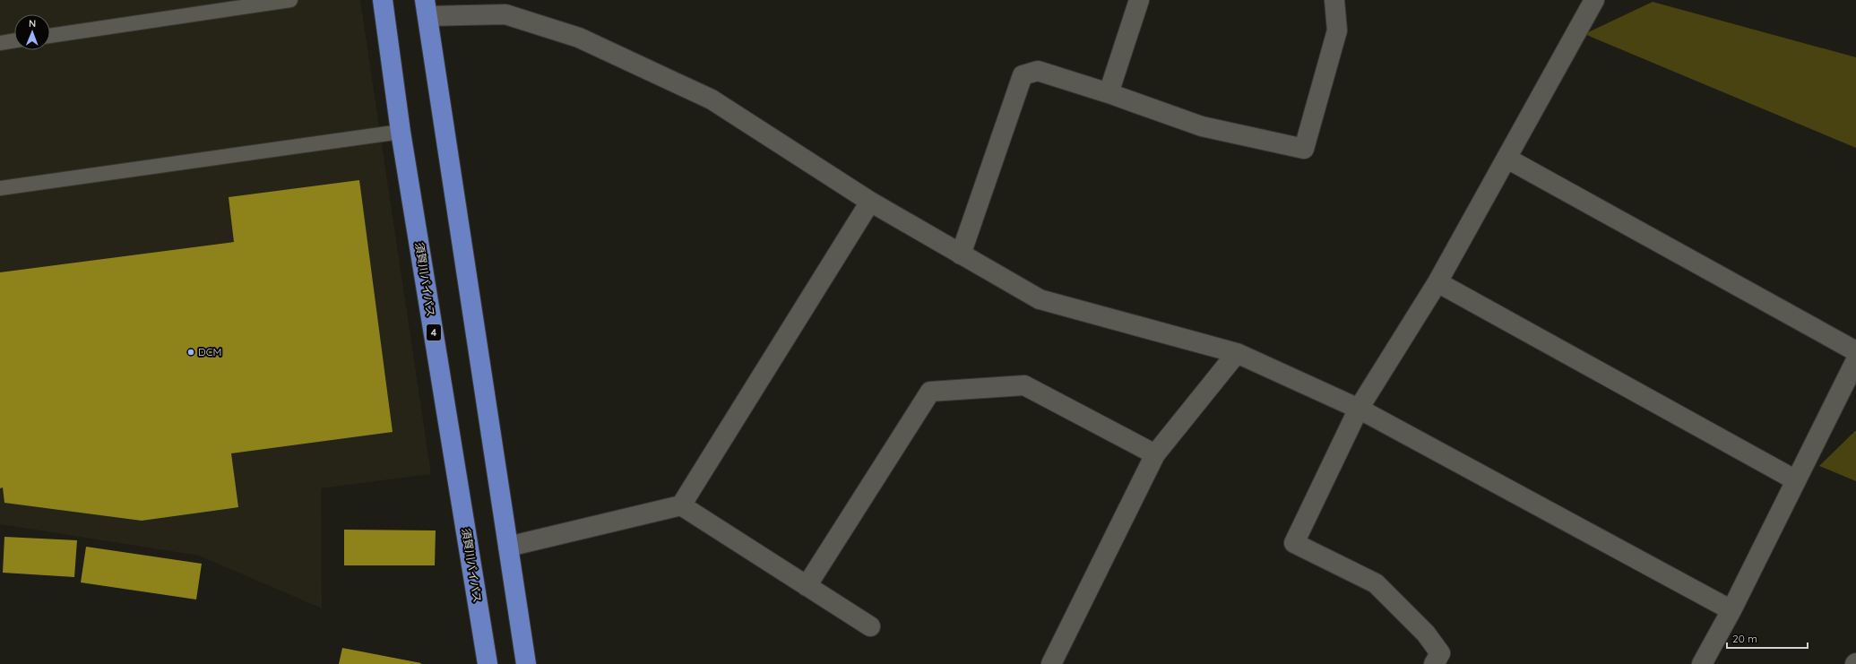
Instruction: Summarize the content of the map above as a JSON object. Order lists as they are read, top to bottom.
{
  "streets": {
    "highway": ["須賀川バイパス", "4"]
  },
  "places": ["DCM"],
  "scale_bar": "20 m",
  "north": "top"
}
